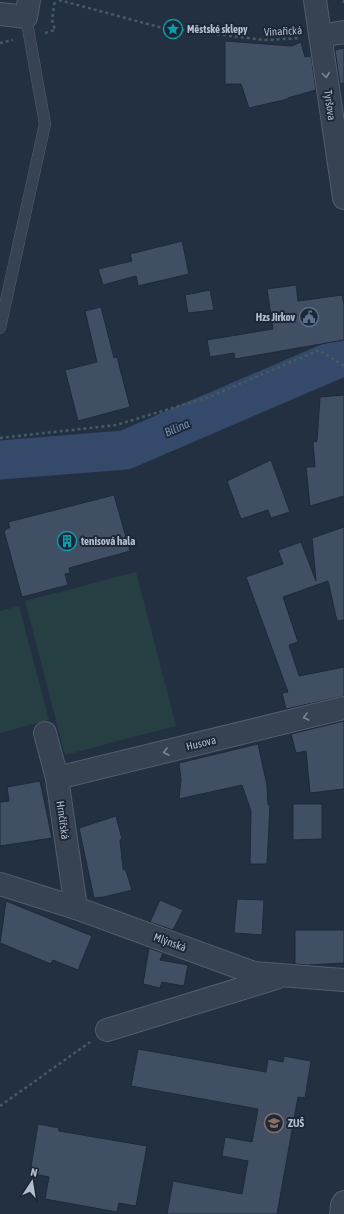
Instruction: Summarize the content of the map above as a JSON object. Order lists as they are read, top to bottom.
{
  "streets": {
    "street": [
      "Tyršova",
      "Husova",
      "Hrnčířská",
      "Mlýnská"
    ],
    "path": ["Vinařická"]
  },
  "crossings": [
    ["Vinařická", "Tyršova"],
    ["Husova", "Hrnčířská"],
    ["Hrnčířská", "Mlýnská"]
  ],
  "one_way": ["Tyršova", "Husova"],
  "water": ["Bílina"],
  "places": {
    "place": ["Městské sklepy"],
    "public building": ["Hzs Jirkov"],
    "building": ["tenisová hala"],
    "school or university": ["ZUŠ"]
  },
  "north": "top"
}
